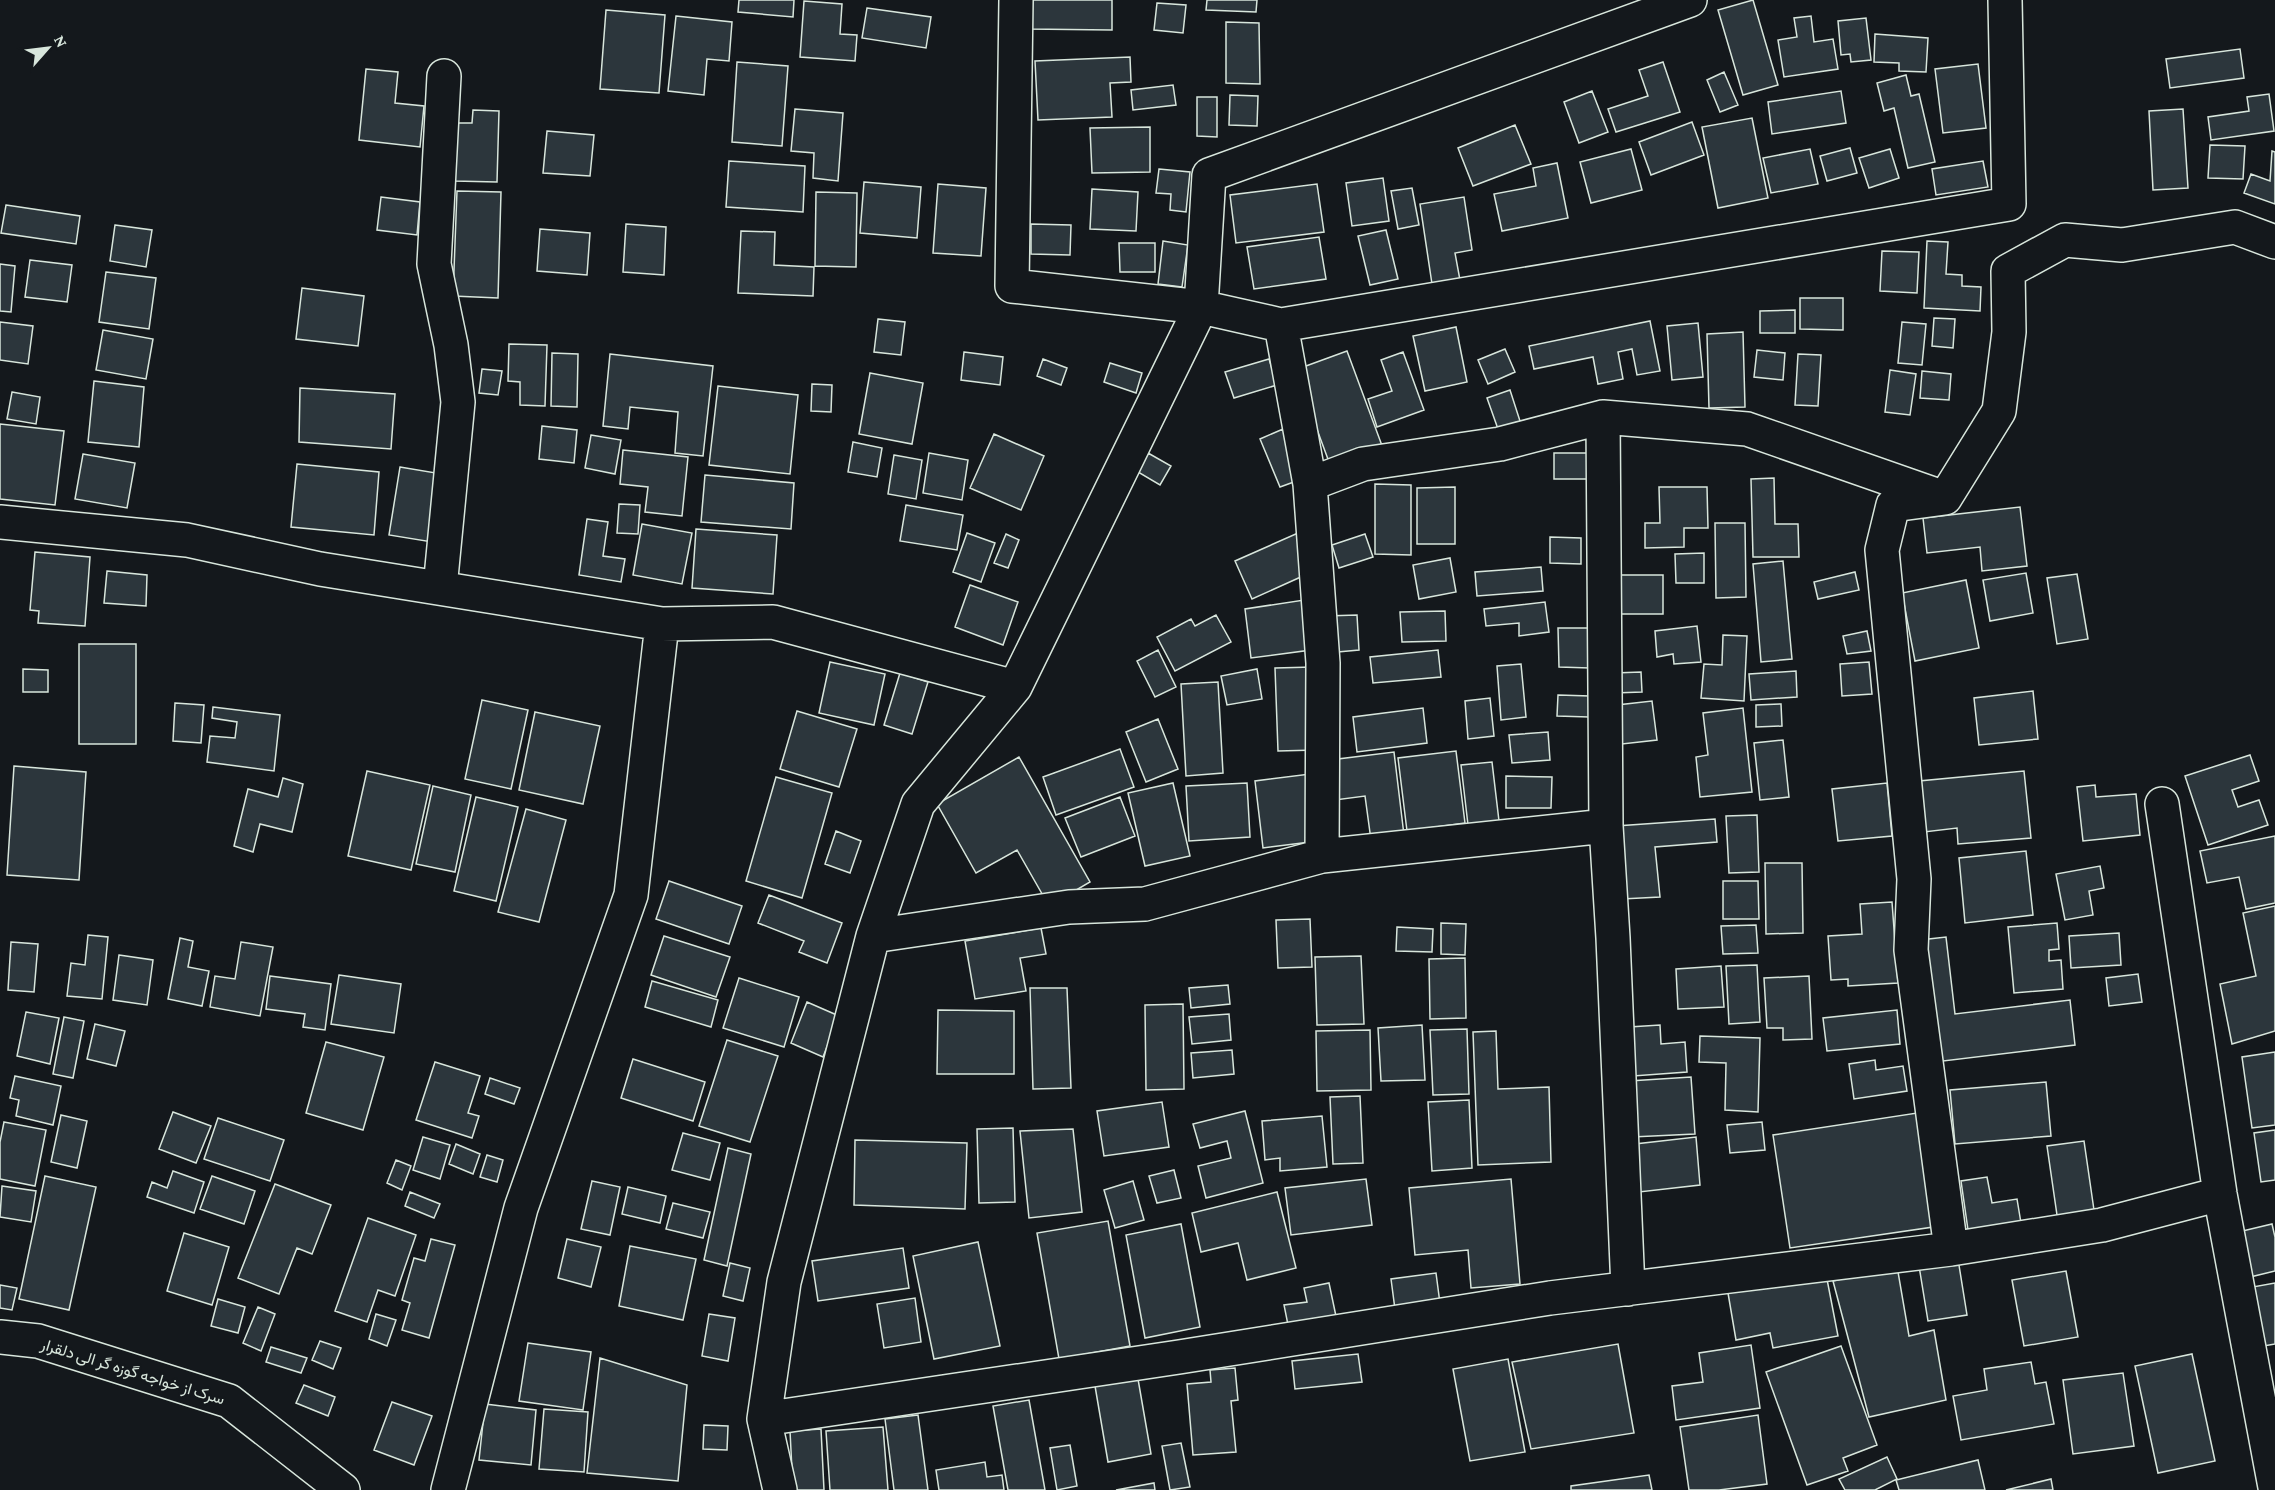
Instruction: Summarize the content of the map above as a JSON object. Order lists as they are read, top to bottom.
{
  "streets": {
    "street": ["سرک از خواجه گوزه گر الی دلقرار"]
  },
  "north": "top right"
}
